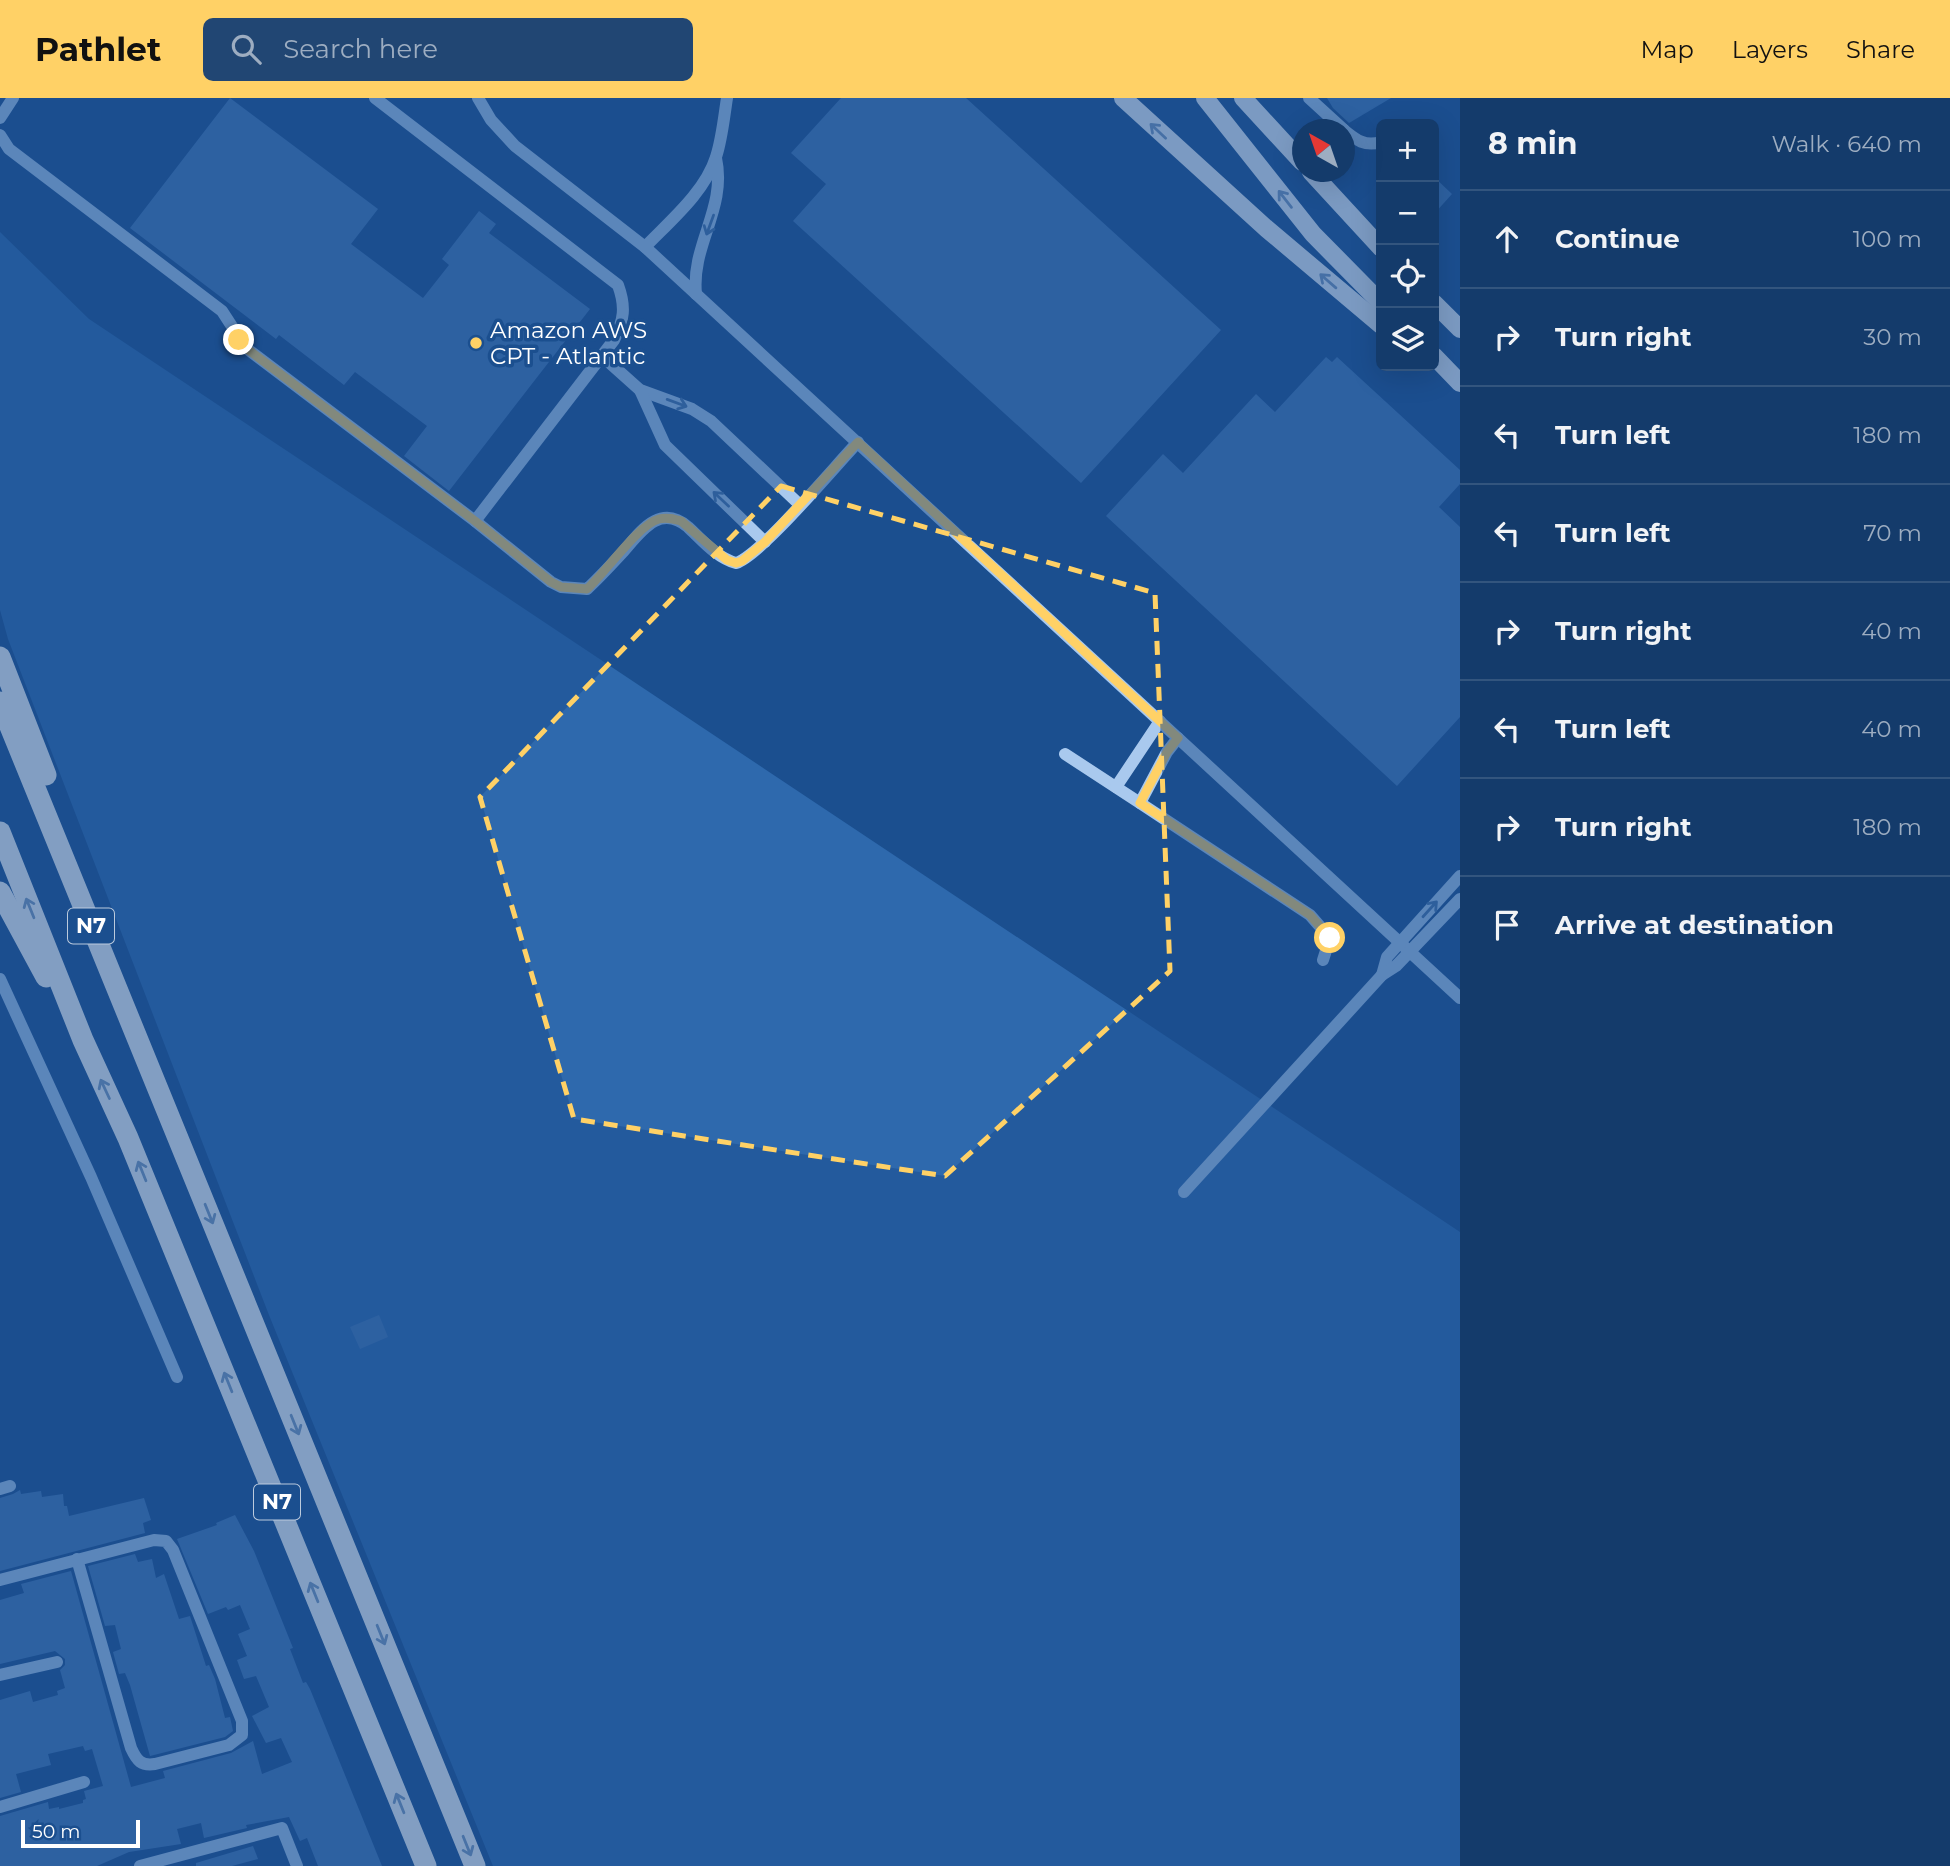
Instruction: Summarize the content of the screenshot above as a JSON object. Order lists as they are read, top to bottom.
{
  "streets": {
    "highway": ["N7"]
  },
  "places": ["Amazon AWS CPT - Atlantic"],
  "scale_bar": "50 m",
  "north": "top left",
  "page": {
    "header": "Pathlet",
    "search": "Search here",
    "nav": ["Map", "Layers", "Share"],
    "heading": ["8 min", "Walk · 640 m"],
    "map_buttons": ["+", "−"],
    "list": [
      ["Continue", "100 m"],
      ["Turn right", "30 m"],
      ["Turn left", "180 m"],
      ["Turn left", "70 m"],
      ["Turn right", "40 m"],
      ["Turn left", "40 m"],
      ["Turn right", "180 m"],
      "Arrive at destination"
    ],
    "scale": "50 m"
  }
}
